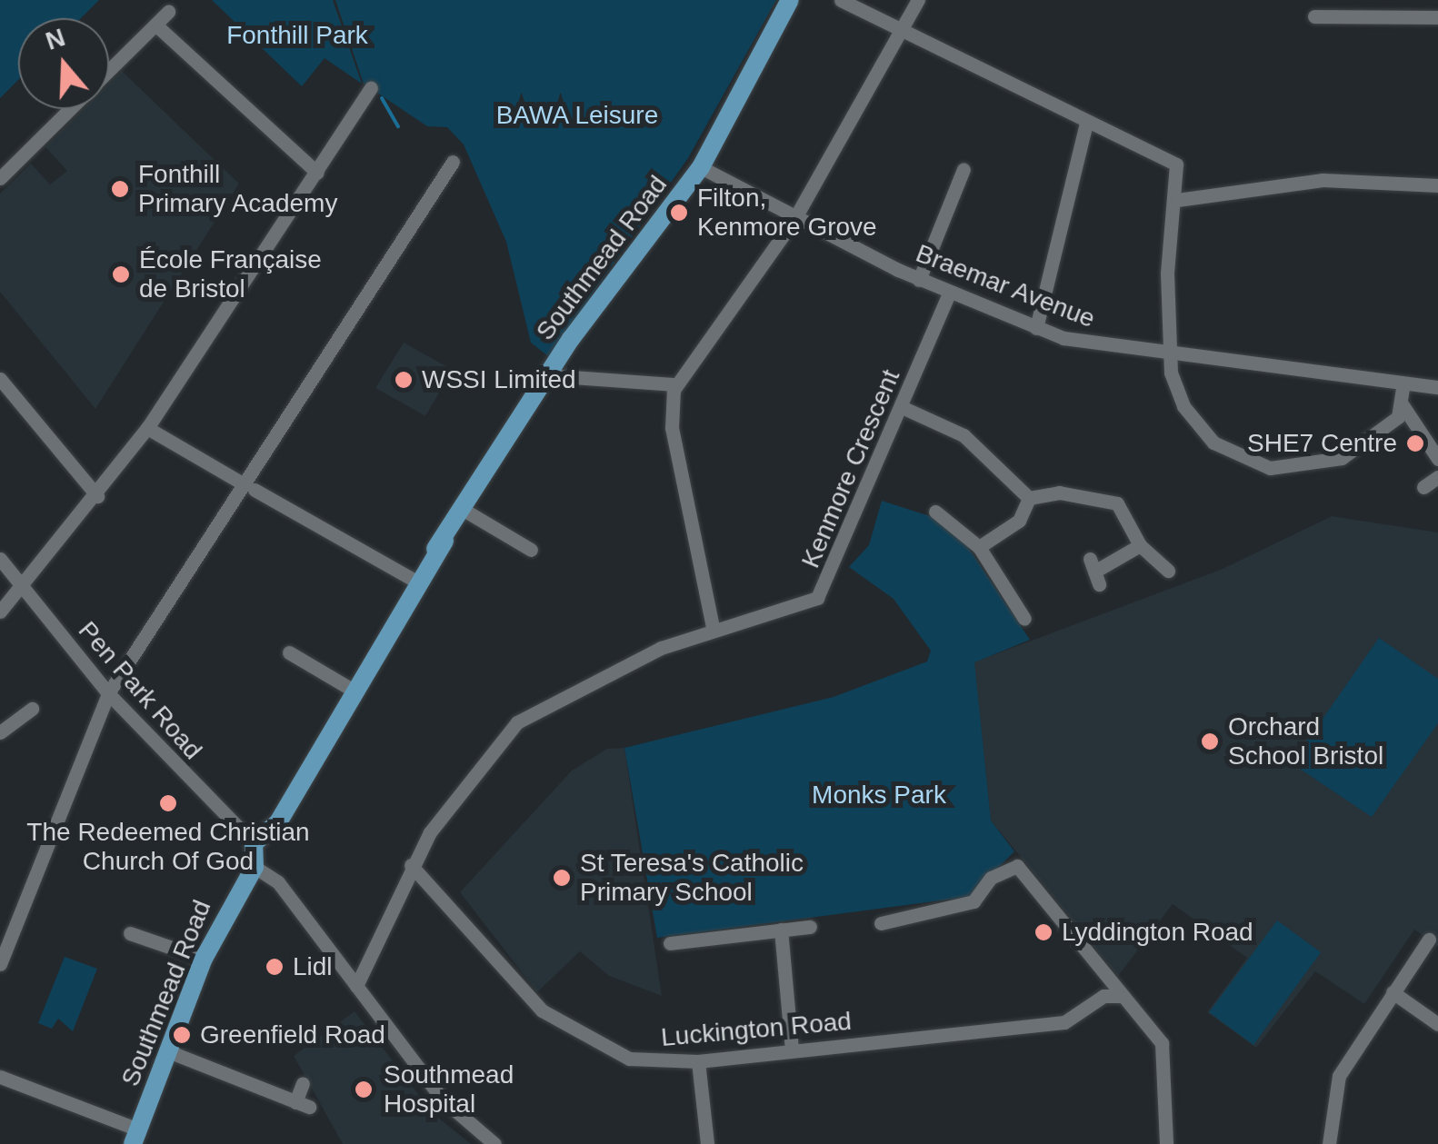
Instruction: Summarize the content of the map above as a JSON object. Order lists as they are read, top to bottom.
{
  "streets": {
    "main road": ["Southmead Road"],
    "street": [
      "Braemar Avenue",
      "Kenmore Crescent",
      "Pen Park Road",
      "Luckington Road"
    ]
  },
  "crossings": [
    ["Southmead Road", "Braemar Avenue"],
    ["Southmead Road", "Pen Park Road"],
    ["Braemar Avenue", "Kenmore Crescent"]
  ],
  "parks": ["Fonthill Park", "BAWA Leisure", "Monks Park"],
  "places": [
    "Fonthill Primary Academy",
    "Filton, Kenmore Grove",
    "École Française de Bristol",
    "WSSI Limited",
    "SHE7 Centre",
    "Orchard School Bristol",
    "The Redeemed Christian Church Of God",
    "St Teresa's Catholic Primary School",
    "Lyddington Road",
    "Lidl",
    "Greenfield Road",
    "Southmead Hospital"
  ],
  "north": "top"
}
